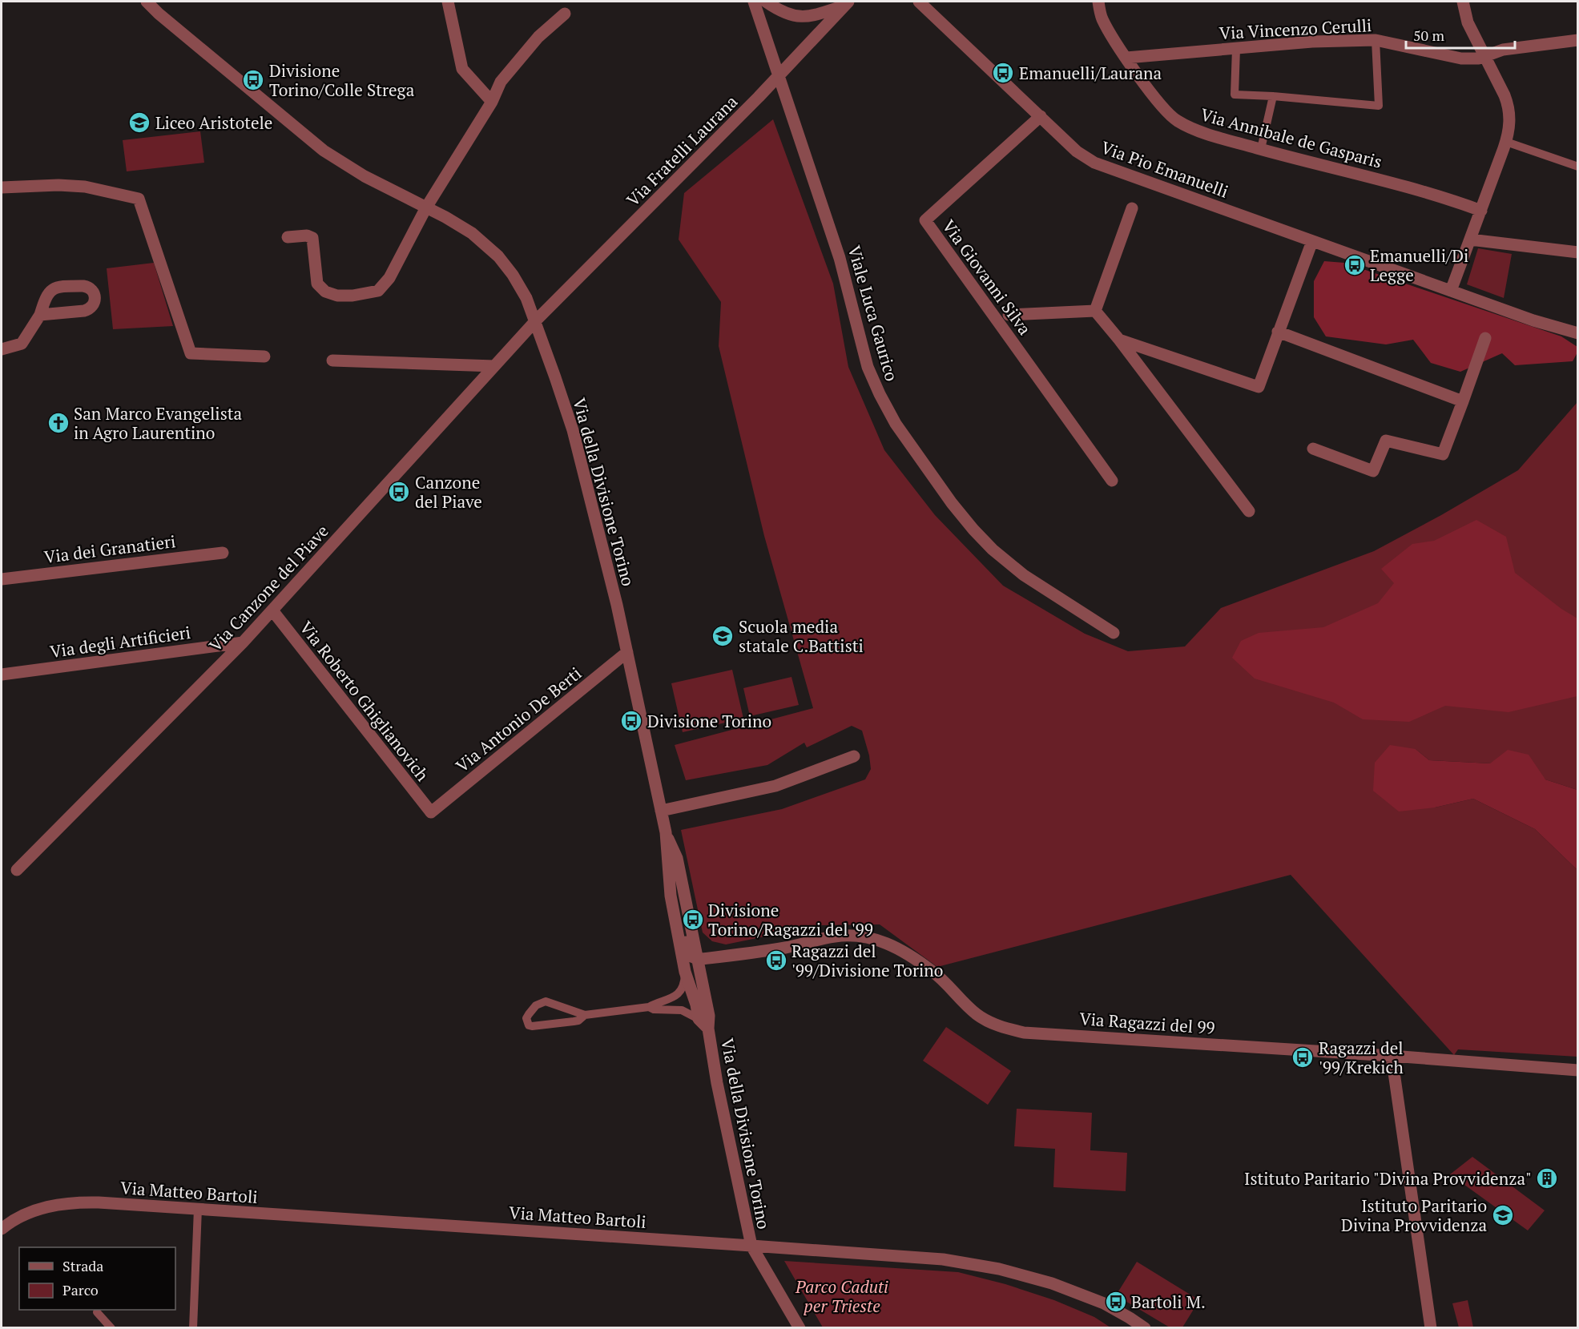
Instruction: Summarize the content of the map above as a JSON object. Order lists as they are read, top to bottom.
{
  "streets": {
    "street": [
      "Via Vincenzo Cerulli",
      "Via Annibale de Gasparis",
      "Via Fratelli Laurana",
      "Via Pio Emanuelli",
      "Via Giovanni Silva",
      "Viale Luca Gaurico",
      "Via della Divisione Torino",
      "Via dei Granatieri",
      "Via Canzone del Piave",
      "Via degli Artificieri",
      "Via Roberto Ghiglianovich",
      "Via Antonio De Berti",
      "Via Ragazzi del 99",
      "Via Matteo Bartoli"
    ]
  },
  "crossings": [
    ["Via Vincenzo Cerulli", "Via Annibale de Gasparis"],
    ["Via Fratelli Laurana", "Viale Luca Gaurico"],
    ["Via Fratelli Laurana", "Via della Divisione Torino"],
    ["Via Fratelli Laurana", "Via Canzone del Piave"],
    ["Via Pio Emanuelli", "Via Giovanni Silva"],
    ["Via della Divisione Torino", "Via Canzone del Piave"],
    ["Via della Divisione Torino", "Via Antonio De Berti"],
    ["Via della Divisione Torino", "Via Ragazzi del 99"],
    ["Via della Divisione Torino", "Via Matteo Bartoli"],
    ["Via Canzone del Piave", "Via degli Artificieri"],
    ["Via Canzone del Piave", "Via Roberto Ghiglianovich"],
    ["Via Roberto Ghiglianovich", "Via Antonio De Berti"]
  ],
  "parks": ["Parco Caduti per Trieste"],
  "places": {
    "bus stop": [
      "Emanuelli/Laurana",
      "Divisione Torino/Colle Strega",
      "Emanuelli/Di Legge",
      "Canzone del Piave",
      "Divisione Torino",
      "Divisione Torino/Ragazzi del '99",
      "Ragazzi del '99/Divisione Torino",
      "Ragazzi del '99/Krekich",
      "Bartoli M."
    ],
    "school or university": ["Liceo Aristotele", "Scuola media statale C.Battisti", "Istituto Paritario Divina Provvidenza"],
    "church": ["San Marco Evangelista in Agro Laurentino"],
    "building": ["Istituto Paritario \"Divina Provvidenza\""]
  },
  "legend": ["Strada", "Parco"],
  "scale_bar": "50 m"
}
